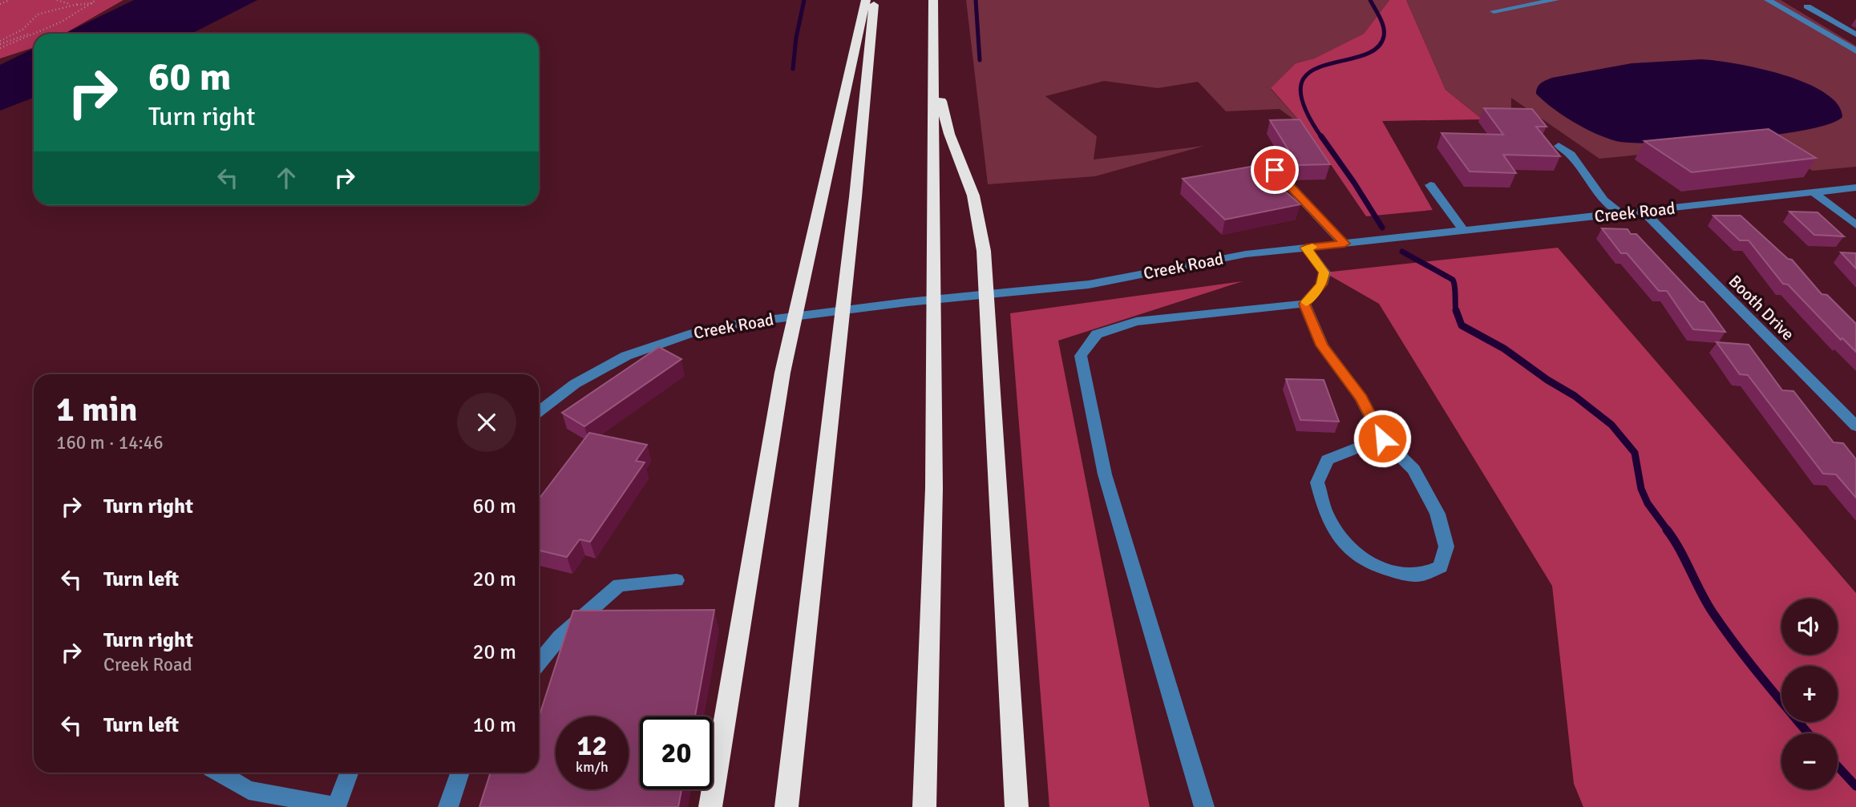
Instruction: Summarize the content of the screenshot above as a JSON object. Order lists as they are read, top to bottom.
{
  "streets": {
    "street": ["Creek Road", "Booth Drive"]
  },
  "crossings": [
    ["Creek Road", "Booth Drive"]
  ],
  "page": {
    "turn": ["60 m", "Turn right"],
    "heading": ["1 min", "160 m · 14:46"],
    "list": [
      {
        "name": "Turn right",
        "value": "60 m"
      },
      {
        "name": "Turn left",
        "value": "20 m"
      },
      {
        "name": "Turn right",
        "note": "Creek Road",
        "value": "20 m"
      },
      {
        "name": "Turn left",
        "value": "10 m"
      }
    ],
    "map_buttons": ["+", "−"],
    "speed": "12 km/h",
    "limit": "20"
  }
}
